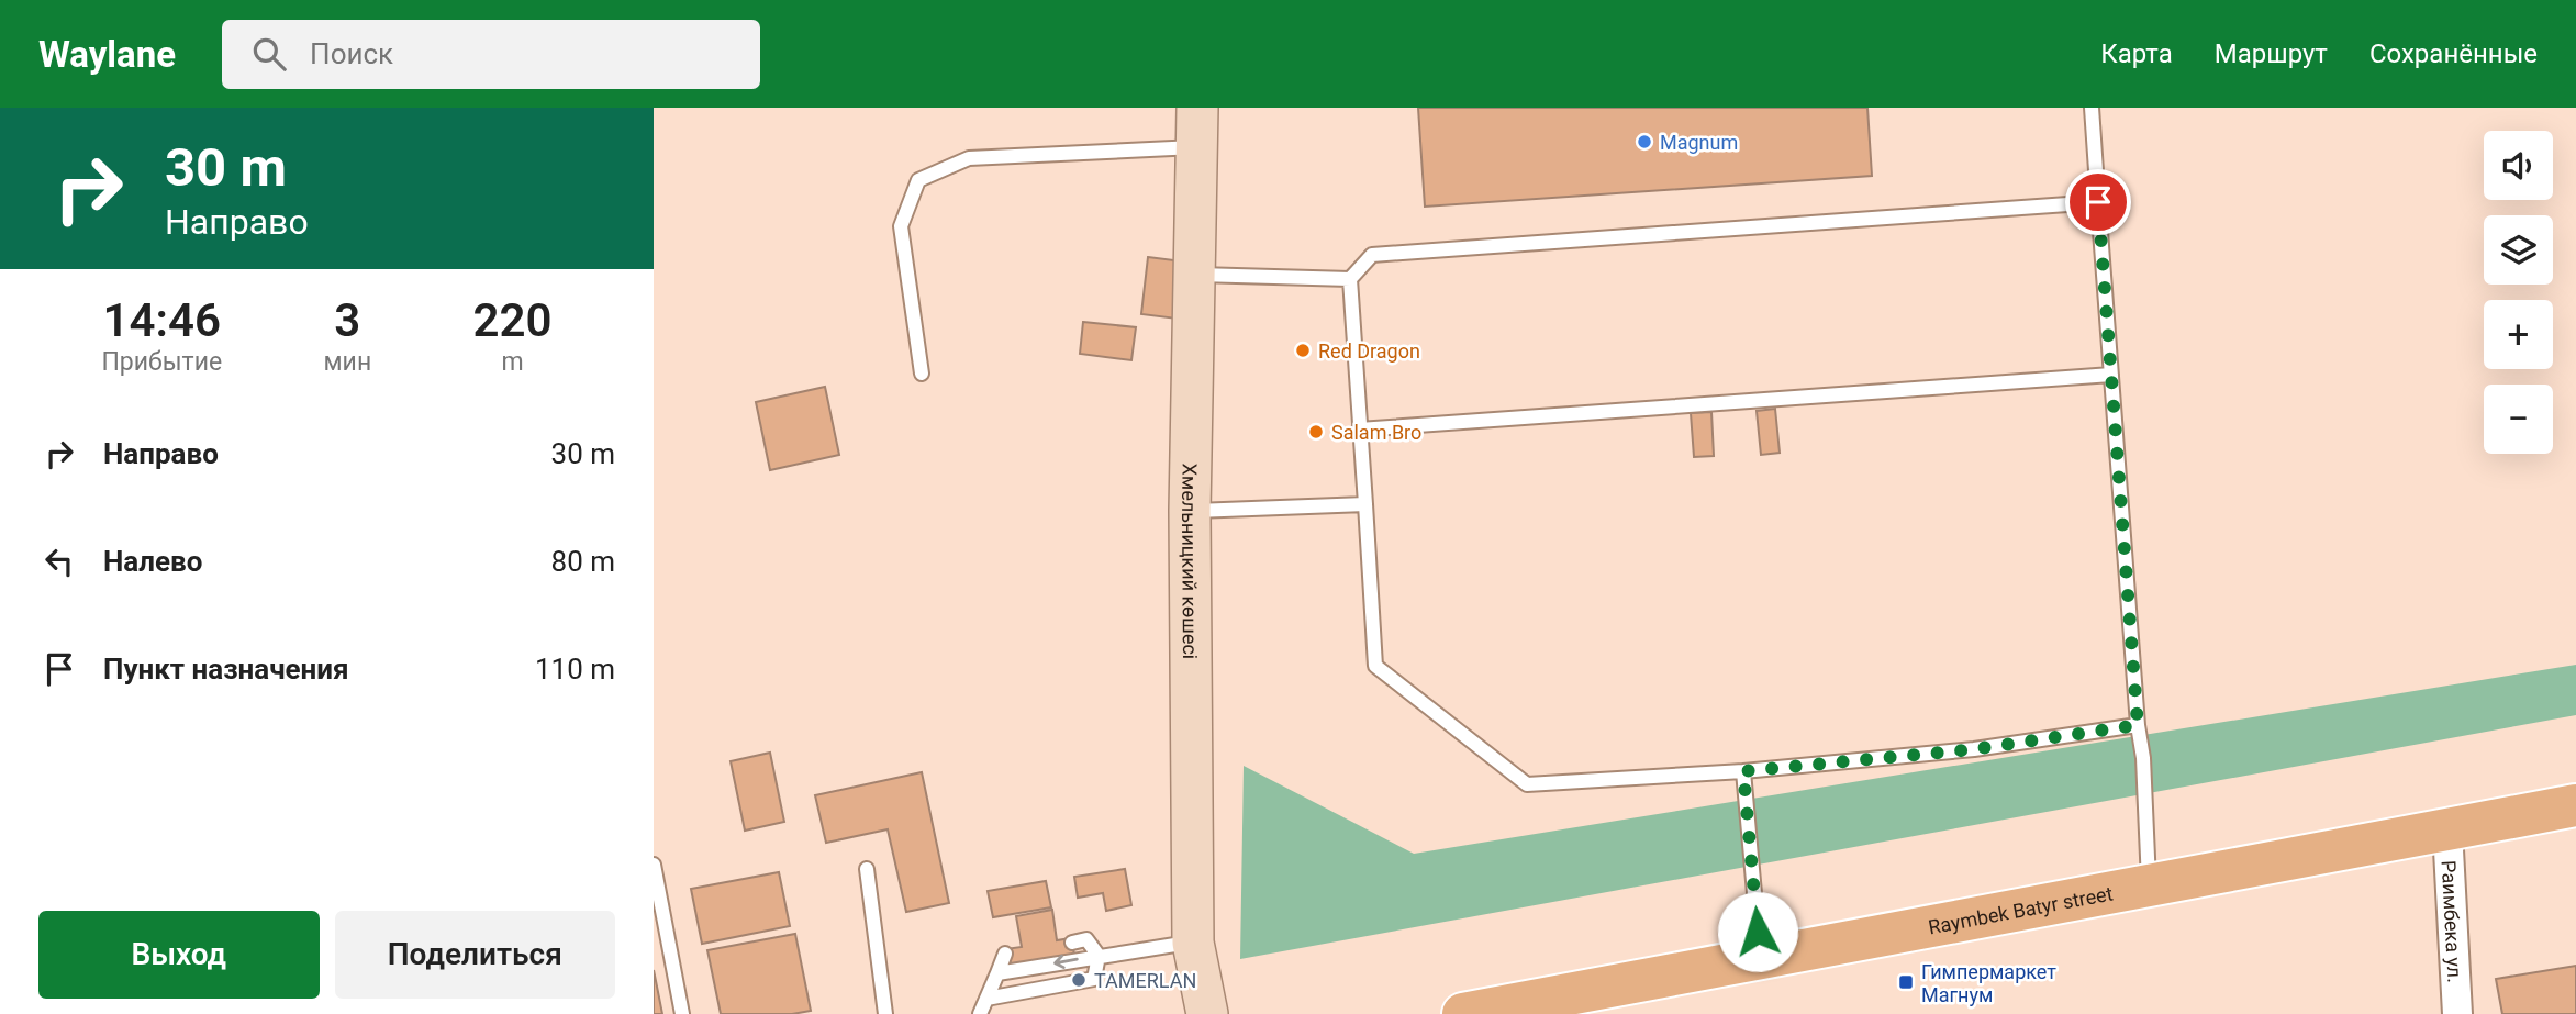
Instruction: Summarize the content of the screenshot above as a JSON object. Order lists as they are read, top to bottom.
{
  "streets": {
    "main road": ["Raymbek Batyr street"],
    "street": ["Хмельницкий көшесі", "Раимбека ул."]
  },
  "crossings": [
    ["Raymbek Batyr street", "Раимбека ул."]
  ],
  "places": {
    "other": [
      "Magnum",
      "Red Dragon",
      "Salam Bro",
      "TAMERLAN"
    ],
    "transit": ["Гимпермаркет Магнум"]
  },
  "page": {
    "header": "Waylane",
    "search": "Поиск",
    "nav": ["Карта", "Маршрут", "Сохранённые"],
    "turn": ["30 m", "Направо"],
    "map_buttons": ["+", "−"],
    "eta": [
      "14:46",
      "Прибытие",
      "3",
      "мин",
      "220",
      "m"
    ],
    "list": [
      {
        "name": "Направо",
        "value": "30 m"
      },
      {
        "name": "Налево",
        "value": "80 m"
      },
      {
        "name": "Пункт назначения",
        "value": "110 m"
      }
    ],
    "buttons": ["Выход", "Поделиться"]
  }
}
